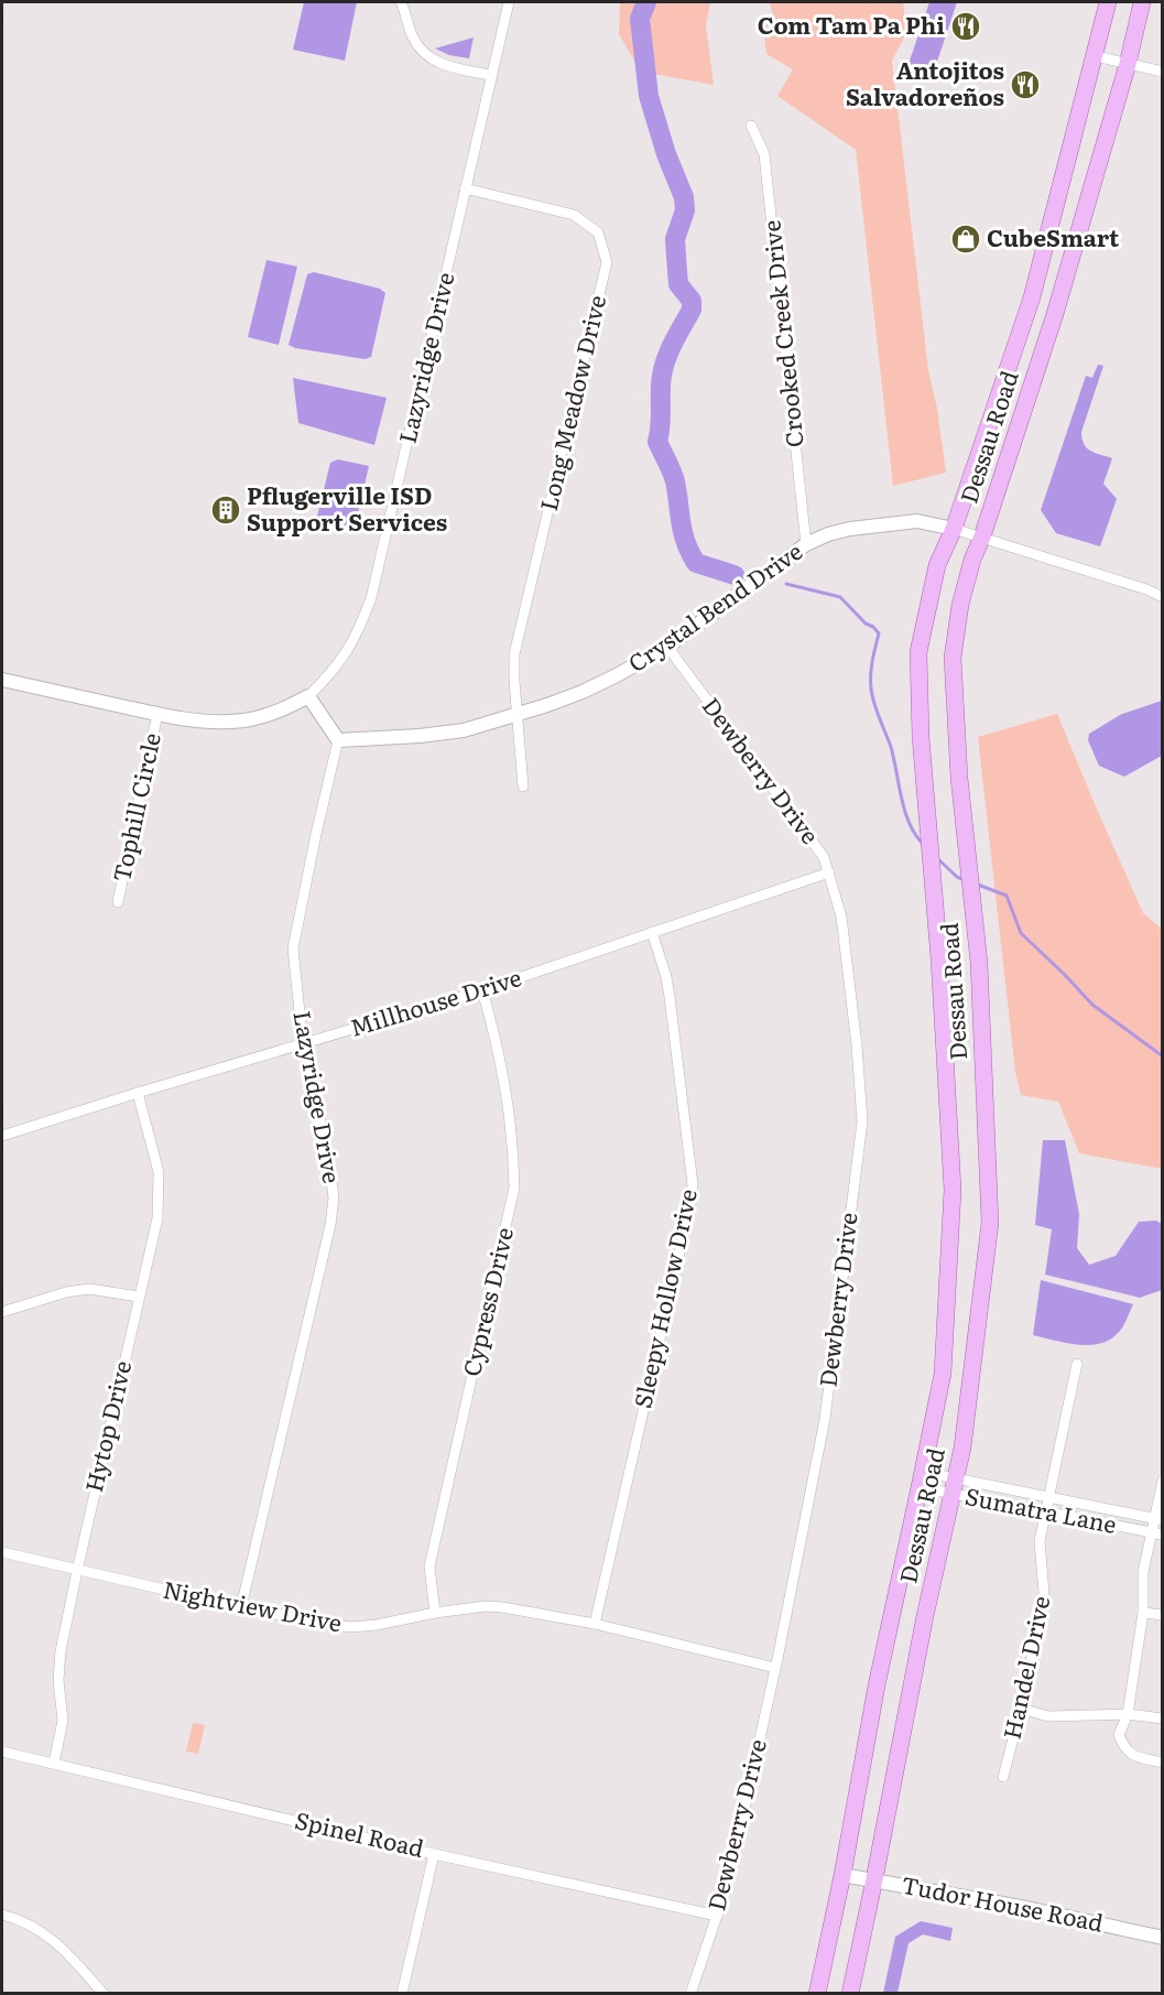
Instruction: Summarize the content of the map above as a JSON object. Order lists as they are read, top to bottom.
{
  "streets": {
    "main road": ["Dessau Road"],
    "street": [
      "Crooked Creek Drive",
      "Lazyridge Drive",
      "Long Meadow Drive",
      "Crystal Bend Drive",
      "Dewberry Drive",
      "Tophill Circle",
      "Millhouse Drive",
      "Sleepy Hollow Drive",
      "Cypress Drive",
      "Hytop Drive",
      "Sumatra Lane",
      "Nightview Drive",
      "Handel Drive",
      "Spinel Road",
      "Tudor House Road"
    ]
  },
  "crossings": [
    ["Crooked Creek Drive", "Crystal Bend Drive"],
    ["Lazyridge Drive", "Long Meadow Drive"],
    ["Lazyridge Drive", "Crystal Bend Drive"],
    ["Lazyridge Drive", "Millhouse Drive"],
    ["Lazyridge Drive", "Nightview Drive"],
    ["Long Meadow Drive", "Crystal Bend Drive"],
    ["Dessau Road", "Crystal Bend Drive"],
    ["Dessau Road", "Sumatra Lane"],
    ["Dessau Road", "Tudor House Road"],
    ["Crystal Bend Drive", "Dewberry Drive"],
    ["Dewberry Drive", "Millhouse Drive"],
    ["Dewberry Drive", "Nightview Drive"],
    ["Dewberry Drive", "Spinel Road"],
    ["Millhouse Drive", "Sleepy Hollow Drive"],
    ["Millhouse Drive", "Cypress Drive"],
    ["Millhouse Drive", "Hytop Drive"],
    ["Sleepy Hollow Drive", "Nightview Drive"],
    ["Cypress Drive", "Nightview Drive"],
    ["Hytop Drive", "Nightview Drive"],
    ["Hytop Drive", "Spinel Road"],
    ["Sumatra Lane", "Handel Drive"]
  ],
  "places": {
    "restaurant": ["Com Tam Pa Phi", "Antojitos Salvadoreños"],
    "shop": ["CubeSmart"],
    "building": ["Pflugerville ISD Support Services"]
  }
}
